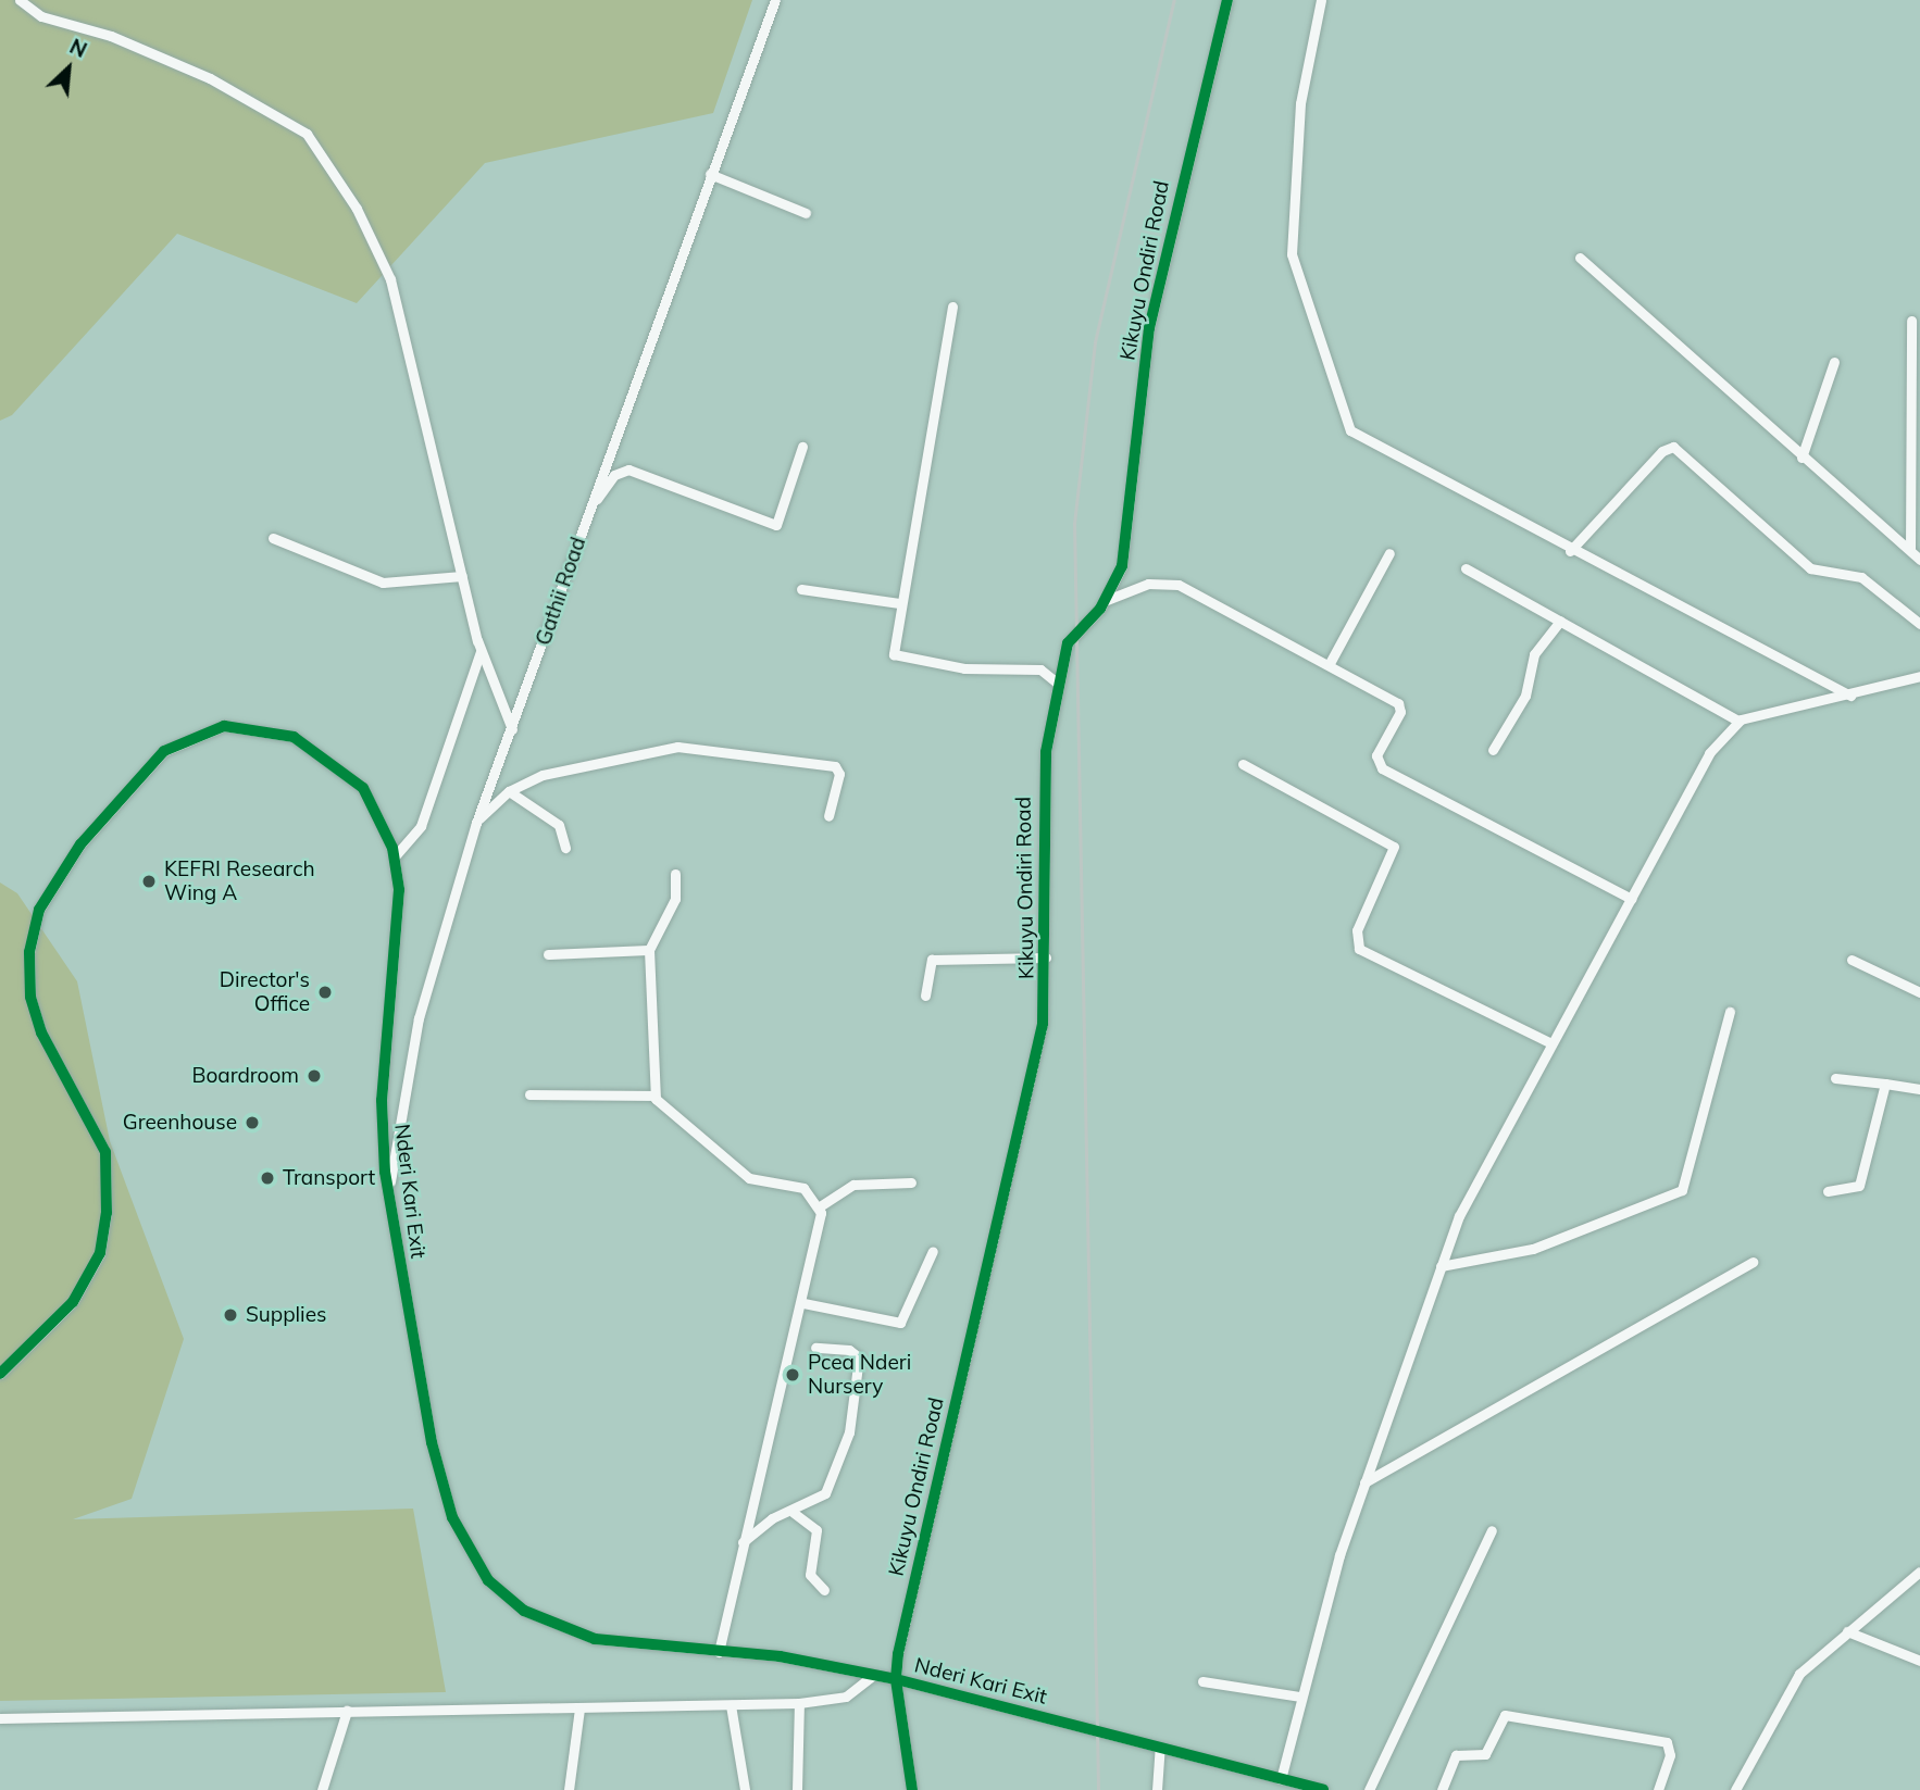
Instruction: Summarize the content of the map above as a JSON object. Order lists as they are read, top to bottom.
{
  "streets": {
    "street": ["Kikuyu Ondiri Road", "Gathii Road", "Nderi Kari Exit"]
  },
  "crossings": [
    ["Kikuyu Ondiri Road", "Nderi Kari Exit"],
    ["Gathii Road", "Nderi Kari Exit"]
  ],
  "places": [
    "KEFRI Research Wing A",
    "Director's Office",
    "Boardroom",
    "Greenhouse",
    "Transport",
    "Supplies",
    "Pcea Nderi Nursery"
  ],
  "north": "top right"
}
